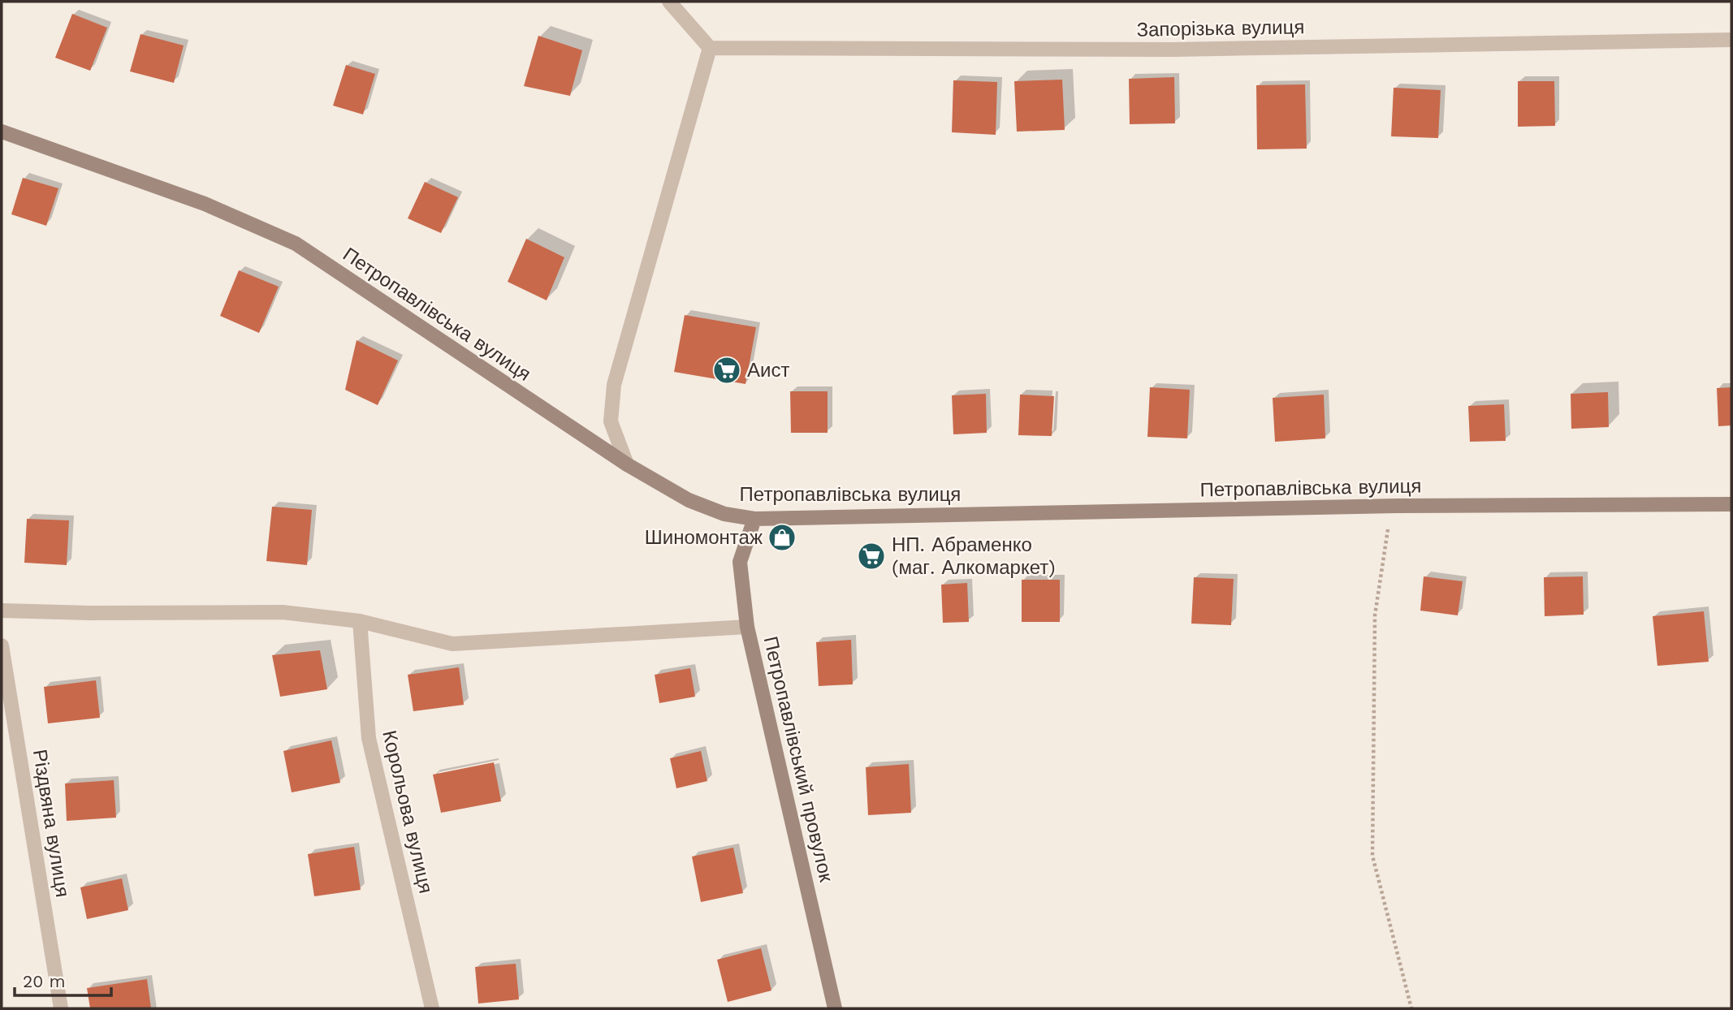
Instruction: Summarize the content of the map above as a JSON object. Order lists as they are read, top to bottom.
{
  "streets": {
    "street": [
      "Запорізька вулиця",
      "Петропавлівська вулиця",
      "Петропавлівський провулок",
      "Корольова вулиця",
      "Різдвяна вулиця"
    ]
  },
  "crossings": [
    ["Петропавлівська вулиця", "Петропавлівський провулок"]
  ],
  "places": {
    "supermarket": ["Аист", "НП. Абраменко (маг. Алкомаркет)"],
    "shop": ["Шиномонтаж"]
  },
  "scale_bar": "20 m"
}
